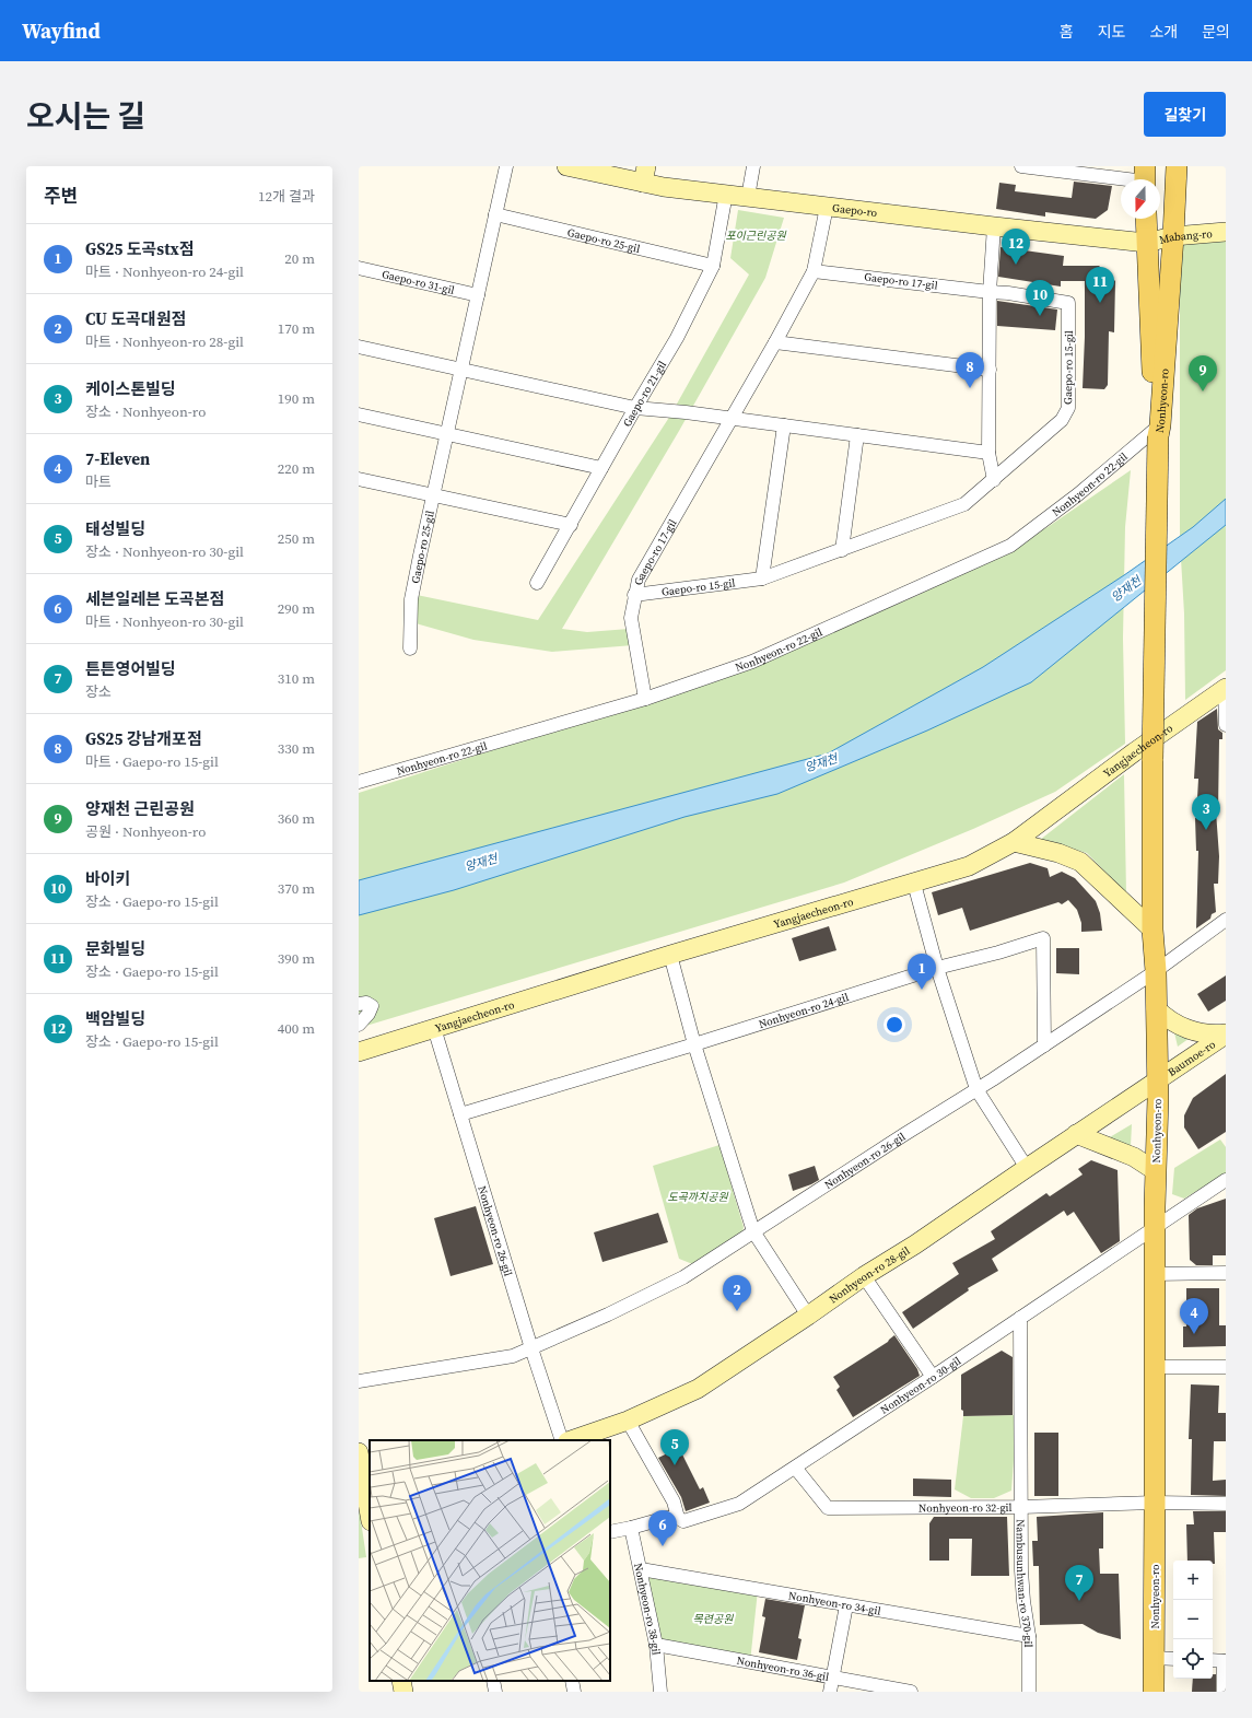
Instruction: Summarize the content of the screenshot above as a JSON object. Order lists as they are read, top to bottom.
{
  "streets": {
    "main road": ["Nonhyeon-ro"],
    "street": [
      "Gaepo-ro",
      "Mabang-ro",
      "Gaepo-ro 25-gil",
      "Gaepo-ro 31-gil",
      "Gaepo-ro 17-gil",
      "Gaepo-ro 15-gil",
      "Gaepo-ro 21-gil",
      "Nonhyeon-ro 22-gil",
      "Yangjaecheon-ro",
      "Nonhyeon-ro 24-gil",
      "Baumoe-ro",
      "Nonhyeon-ro 26-gil",
      "Nonhyeon-ro 28-gil",
      "Nonhyeon-ro 30-gil",
      "Nonhyeon-ro 32-gil",
      "Nambusunhwan-ro 370-gil",
      "Nonhyeon-ro 34-gil",
      "Nonhyeon-ro 38-gil",
      "Nonhyeon-ro 36-gil"
    ]
  },
  "crossings": [
    ["Gaepo-ro", "Mabang-ro"],
    ["Gaepo-ro", "Gaepo-ro 17-gil"],
    ["Gaepo-ro", "Gaepo-ro 21-gil"],
    ["Gaepo-ro", "Nonhyeon-ro"],
    ["Mabang-ro", "Nonhyeon-ro"],
    ["Gaepo-ro 25-gil", "Gaepo-ro 31-gil"],
    ["Gaepo-ro 25-gil", "Gaepo-ro 21-gil"],
    ["Gaepo-ro 17-gil", "Gaepo-ro 15-gil"],
    ["Gaepo-ro 17-gil", "Nonhyeon-ro 22-gil"],
    ["Nonhyeon-ro", "Nonhyeon-ro 22-gil"],
    ["Nonhyeon-ro", "Baumoe-ro"],
    ["Nonhyeon-ro", "Nonhyeon-ro 26-gil"],
    ["Nonhyeon-ro", "Nonhyeon-ro 28-gil"],
    ["Nonhyeon-ro", "Nonhyeon-ro 30-gil"],
    ["Nonhyeon-ro", "Nonhyeon-ro 32-gil"],
    ["Yangjaecheon-ro", "Nonhyeon-ro 26-gil"],
    ["Nonhyeon-ro 24-gil", "Nonhyeon-ro 26-gil"],
    ["Baumoe-ro", "Nonhyeon-ro 28-gil"],
    ["Nonhyeon-ro 30-gil", "Nonhyeon-ro 32-gil"],
    ["Nonhyeon-ro 30-gil", "Nambusunhwan-ro 370-gil"],
    ["Nonhyeon-ro 30-gil", "Nonhyeon-ro 38-gil"],
    ["Nonhyeon-ro 32-gil", "Nambusunhwan-ro 370-gil"],
    ["Nambusunhwan-ro 370-gil", "Nonhyeon-ro 34-gil"],
    ["Nonhyeon-ro 34-gil", "Nonhyeon-ro 38-gil"],
    ["Nonhyeon-ro 38-gil", "Nonhyeon-ro 36-gil"]
  ],
  "water": ["양재천"],
  "parks": ["포이근린공원", "도곡까치공원", "목련공원"],
  "north": "bottom",
  "page": {
    "header": "Wayfind",
    "nav": [
      "홈",
      "지도",
      "소개",
      "문의"
    ],
    "title": "오시는 길",
    "buttons": "길찾기",
    "heading": ["주변", "12개 결과"],
    "list": [
      {
        "mark": "1",
        "name": "GS25 도곡stx점",
        "note": "마트 · Nonhyeon-ro 24-gil",
        "value": "20 m"
      },
      {
        "mark": "2",
        "name": "CU 도곡대원점",
        "note": "마트 · Nonhyeon-ro 28-gil",
        "value": "170 m"
      },
      {
        "mark": "3",
        "name": "케이스톤빌딩",
        "note": "장소 · Nonhyeon-ro",
        "value": "190 m"
      },
      {
        "mark": "4",
        "name": "7-Eleven",
        "note": "마트",
        "value": "220 m"
      },
      {
        "mark": "5",
        "name": "태성빌딩",
        "note": "장소 · Nonhyeon-ro 30-gil",
        "value": "250 m"
      },
      {
        "mark": "6",
        "name": "세븐일레븐 도곡본점",
        "note": "마트 · Nonhyeon-ro 30-gil",
        "value": "290 m"
      },
      {
        "mark": "7",
        "name": "튼튼영어빌딩",
        "note": "장소",
        "value": "310 m"
      },
      {
        "mark": "8",
        "name": "GS25 강남개포점",
        "note": "마트 · Gaepo-ro 15-gil",
        "value": "330 m"
      },
      {
        "mark": "9",
        "name": "양재천 근린공원",
        "note": "공원 · Nonhyeon-ro",
        "value": "360 m"
      },
      {
        "mark": "10",
        "name": "바이키",
        "note": "장소 · Gaepo-ro 15-gil",
        "value": "370 m"
      },
      {
        "mark": "11",
        "name": "문화빌딩",
        "note": "장소 · Gaepo-ro 15-gil",
        "value": "390 m"
      },
      {
        "mark": "12",
        "name": "백암빌딩",
        "note": "장소 · Gaepo-ro 15-gil",
        "value": "400 m"
      }
    ],
    "pins": [
      "12",
      "11",
      "10",
      "8",
      "9",
      "3",
      "1",
      "2",
      "4",
      "5",
      "6",
      "7"
    ],
    "map_buttons": ["+", "−"]
  }
}
